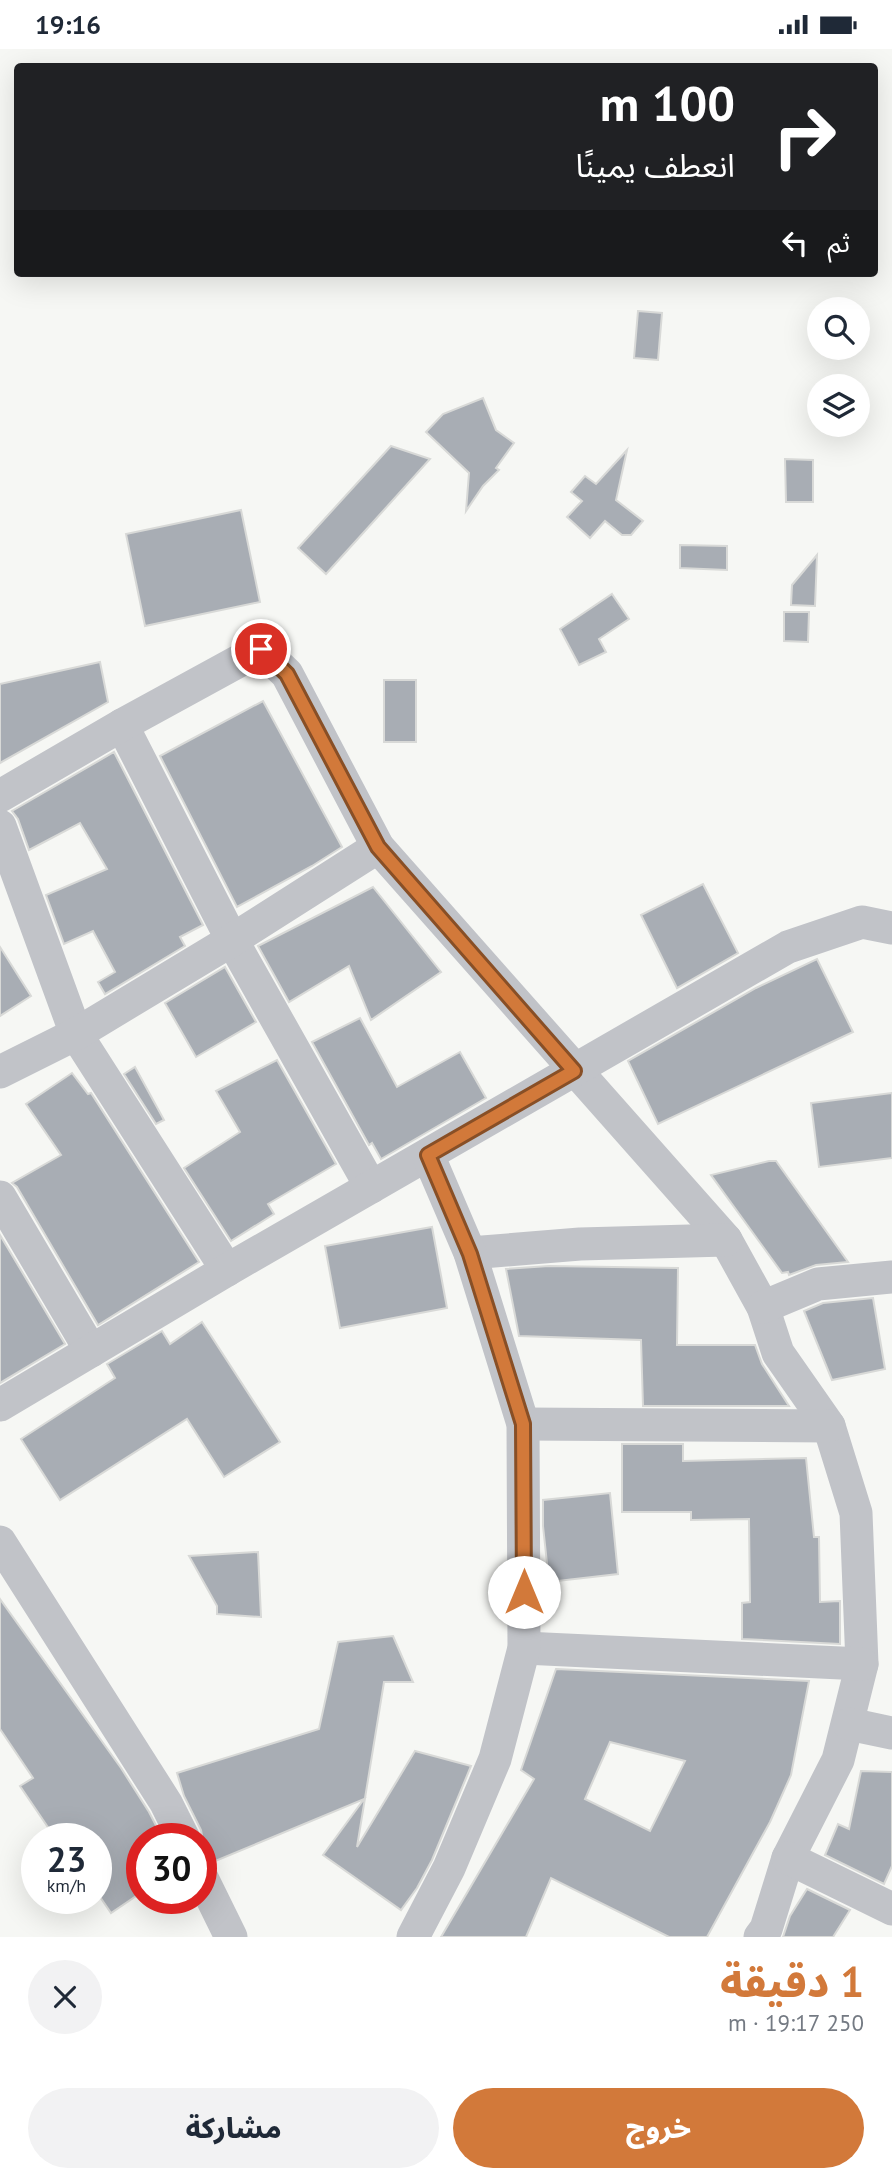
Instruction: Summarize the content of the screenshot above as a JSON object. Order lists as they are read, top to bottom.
{
  "page": {
    "status": "19:16",
    "turn": ["100 m", "انعطف يمينًا"],
    "then": "ثم",
    "speed": "23 km/h",
    "limit": "30",
    "heading": ["1 دقيقة", "250 m · 19:17"],
    "buttons": ["خروج", "مشاركة"]
  }
}
